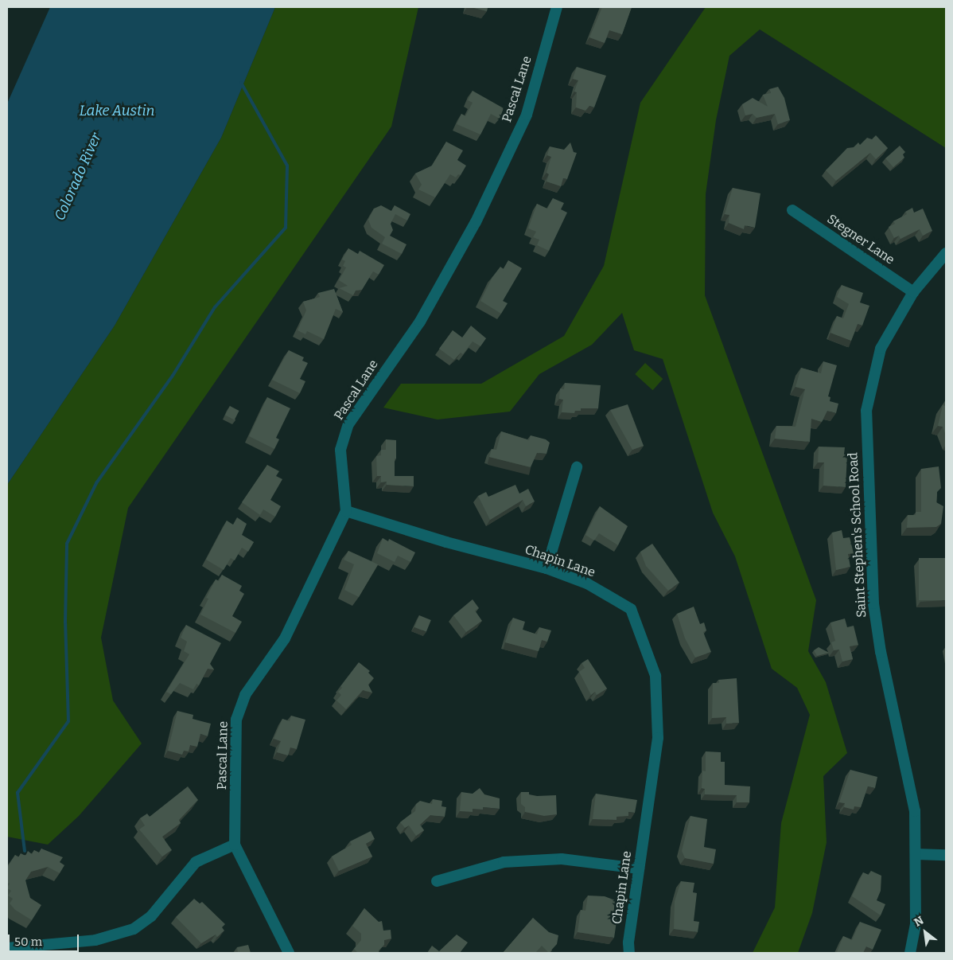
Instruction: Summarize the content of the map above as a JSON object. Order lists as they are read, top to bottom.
{
  "streets": {
    "street": [
      "Pascal Lane",
      "Stegner Lane",
      "Saint Stephen's School Road",
      "Chapin Lane"
    ]
  },
  "crossings": [
    ["Pascal Lane", "Chapin Lane"],
    ["Stegner Lane", "Saint Stephen's School Road"]
  ],
  "water": ["Lake Austin", "Colorado River"],
  "scale_bar": "50 m",
  "north": "top left"
}
